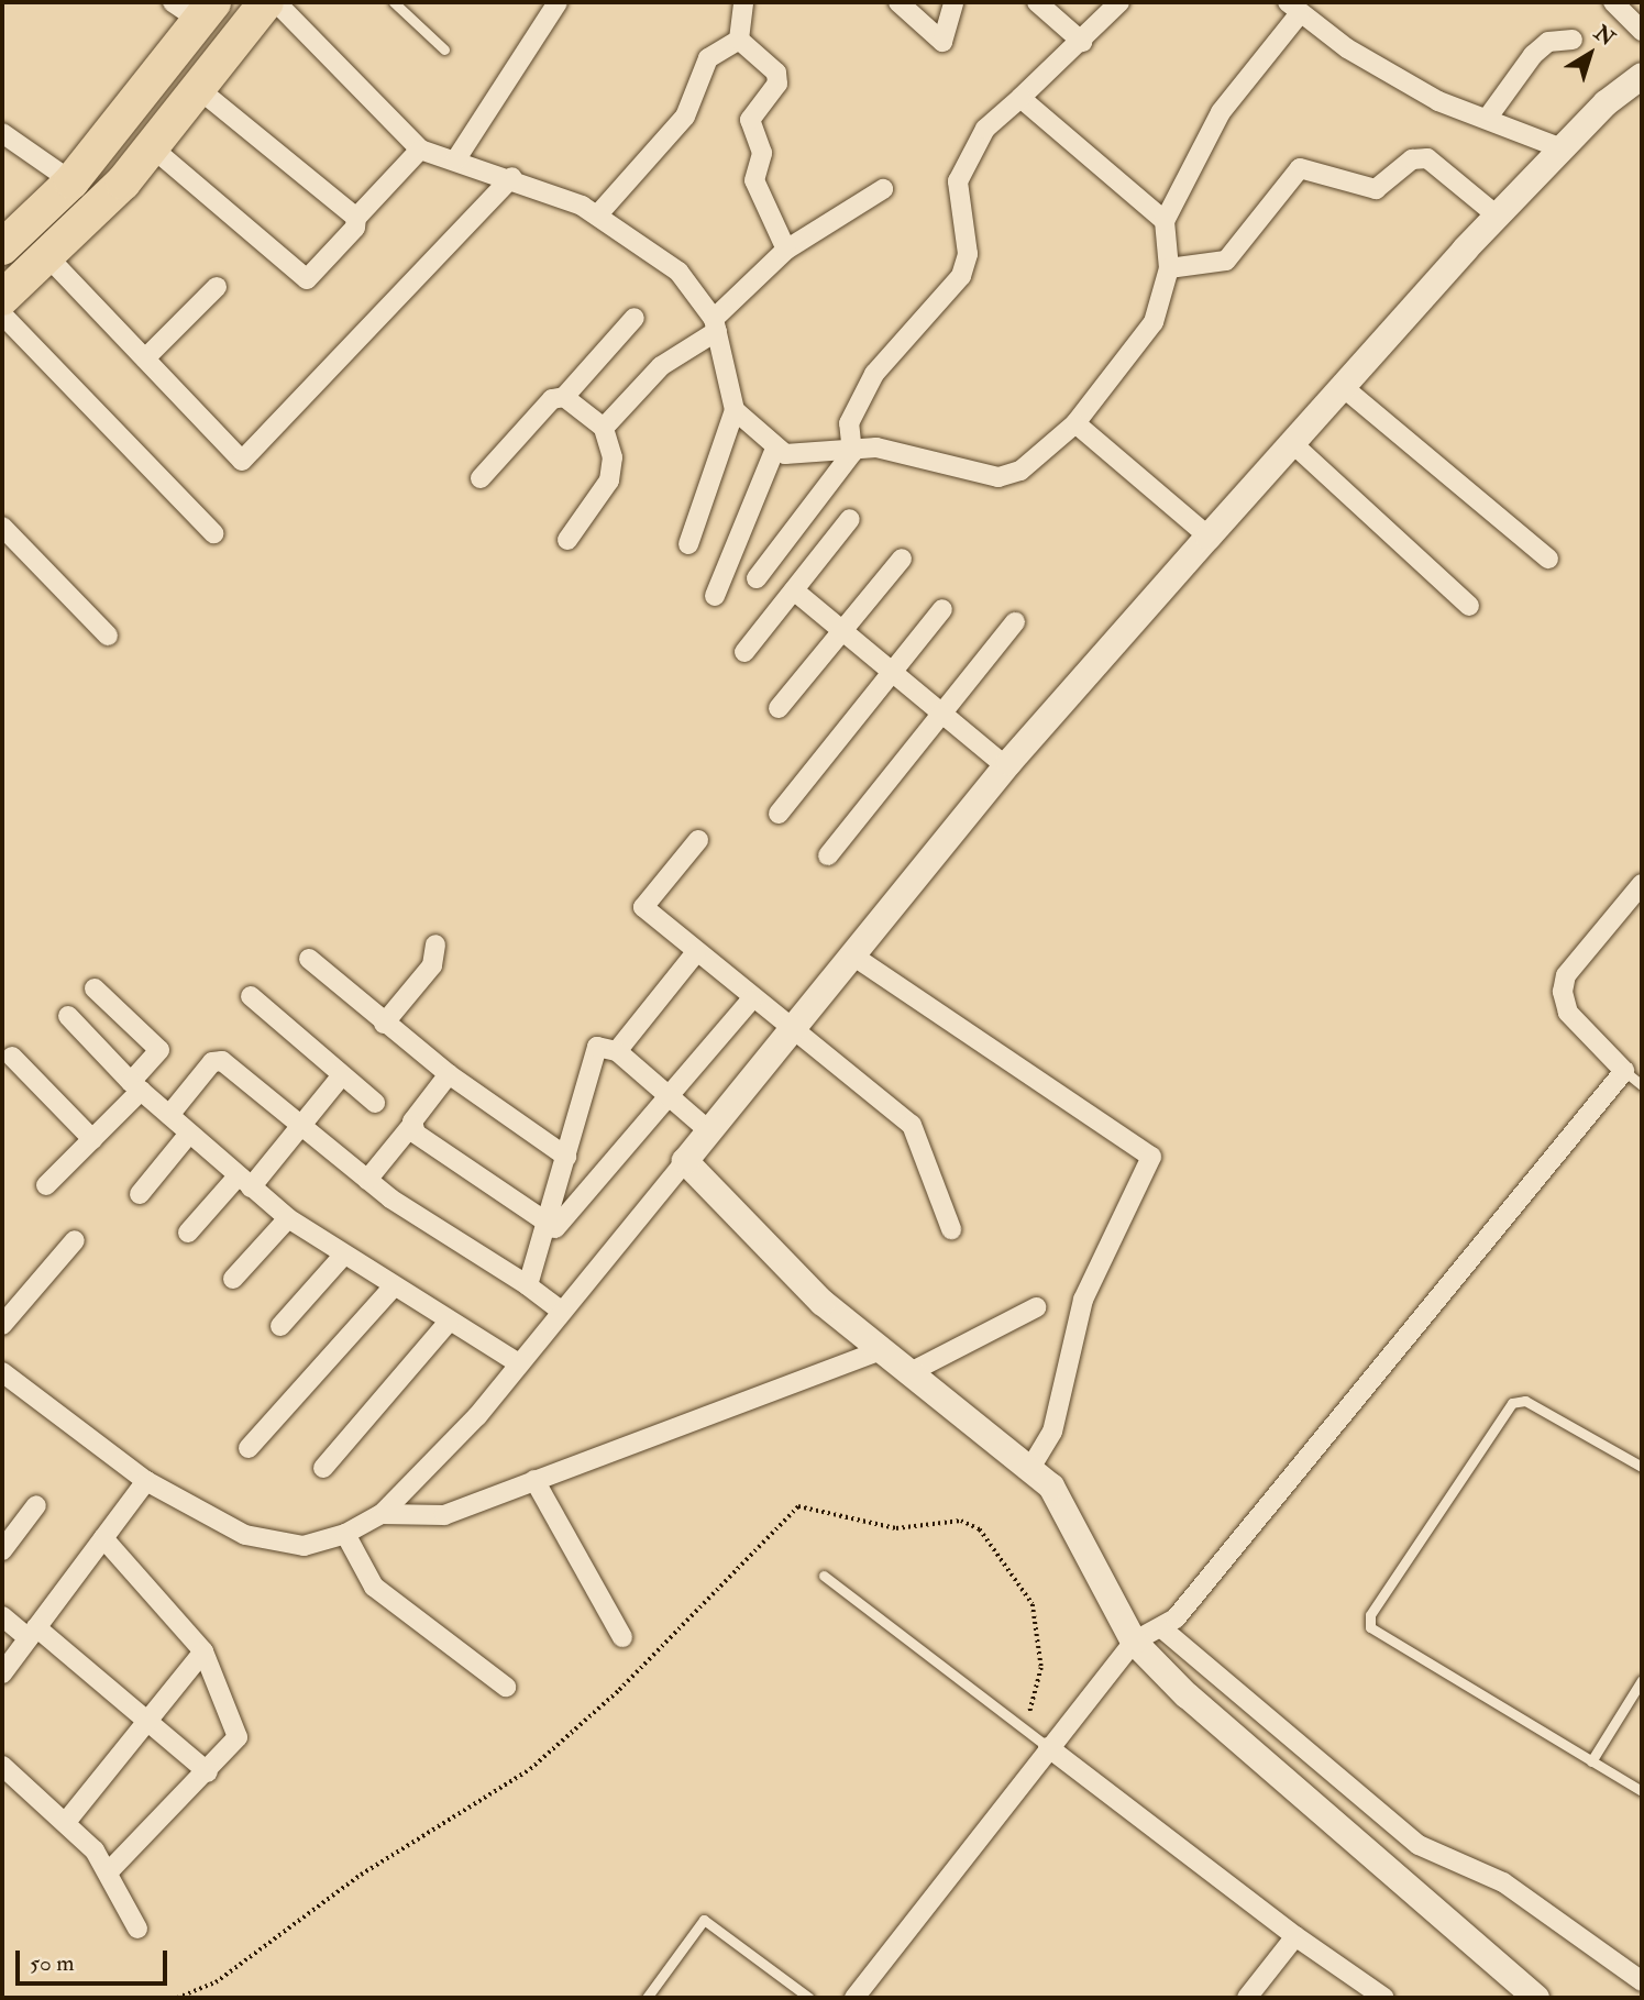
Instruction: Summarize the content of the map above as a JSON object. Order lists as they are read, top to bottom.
{
  "scale_bar": "50 m",
  "north": "top right"
}
